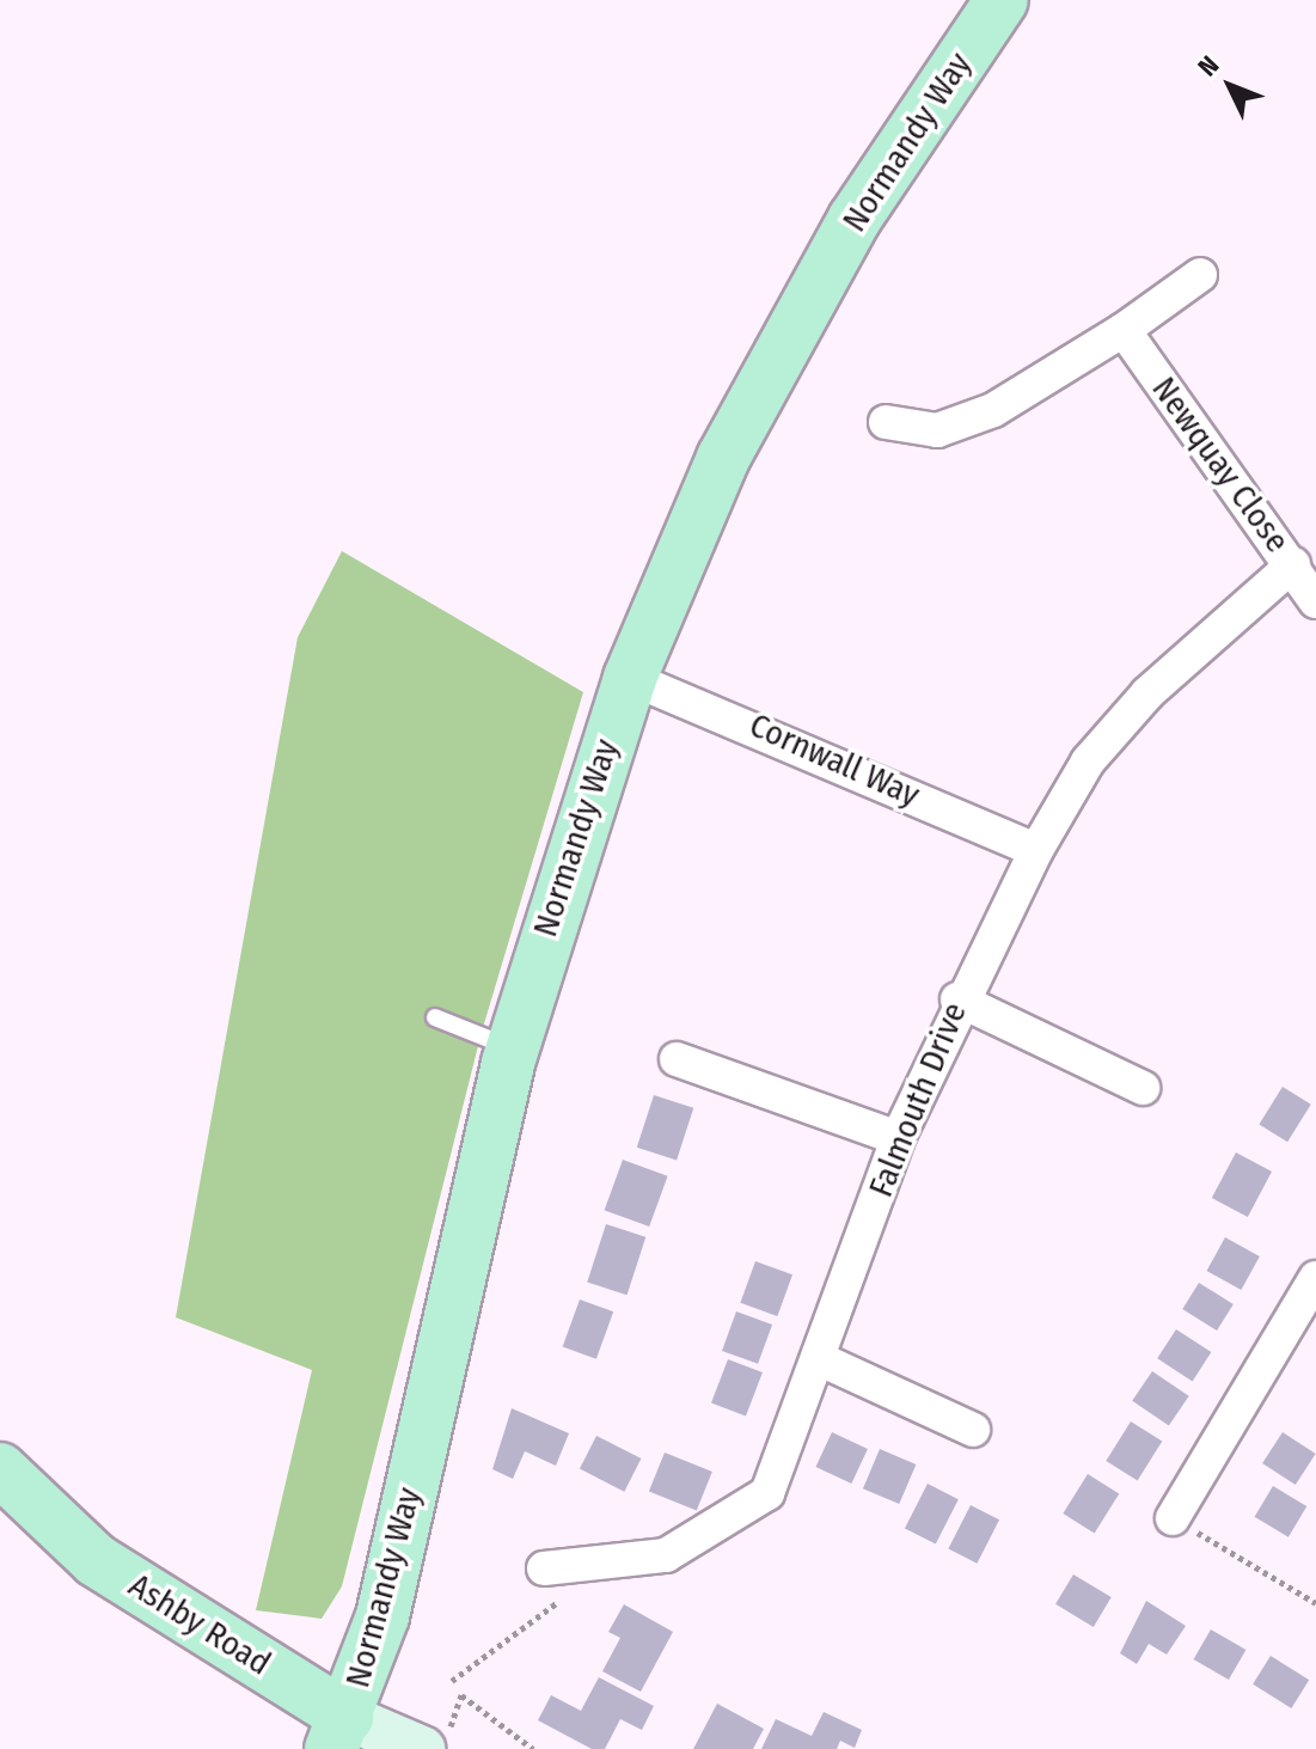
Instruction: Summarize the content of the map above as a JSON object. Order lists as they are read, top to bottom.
{
  "streets": {
    "main road": ["Normandy Way", "Ashby Road"],
    "street": ["Newquay Close", "Cornwall Way", "Falmouth Drive"]
  },
  "crossings": [
    ["Normandy Way", "Cornwall Way"],
    ["Normandy Way", "Ashby Road"],
    ["Newquay Close", "Falmouth Drive"],
    ["Cornwall Way", "Falmouth Drive"]
  ],
  "north": "top left"
}
